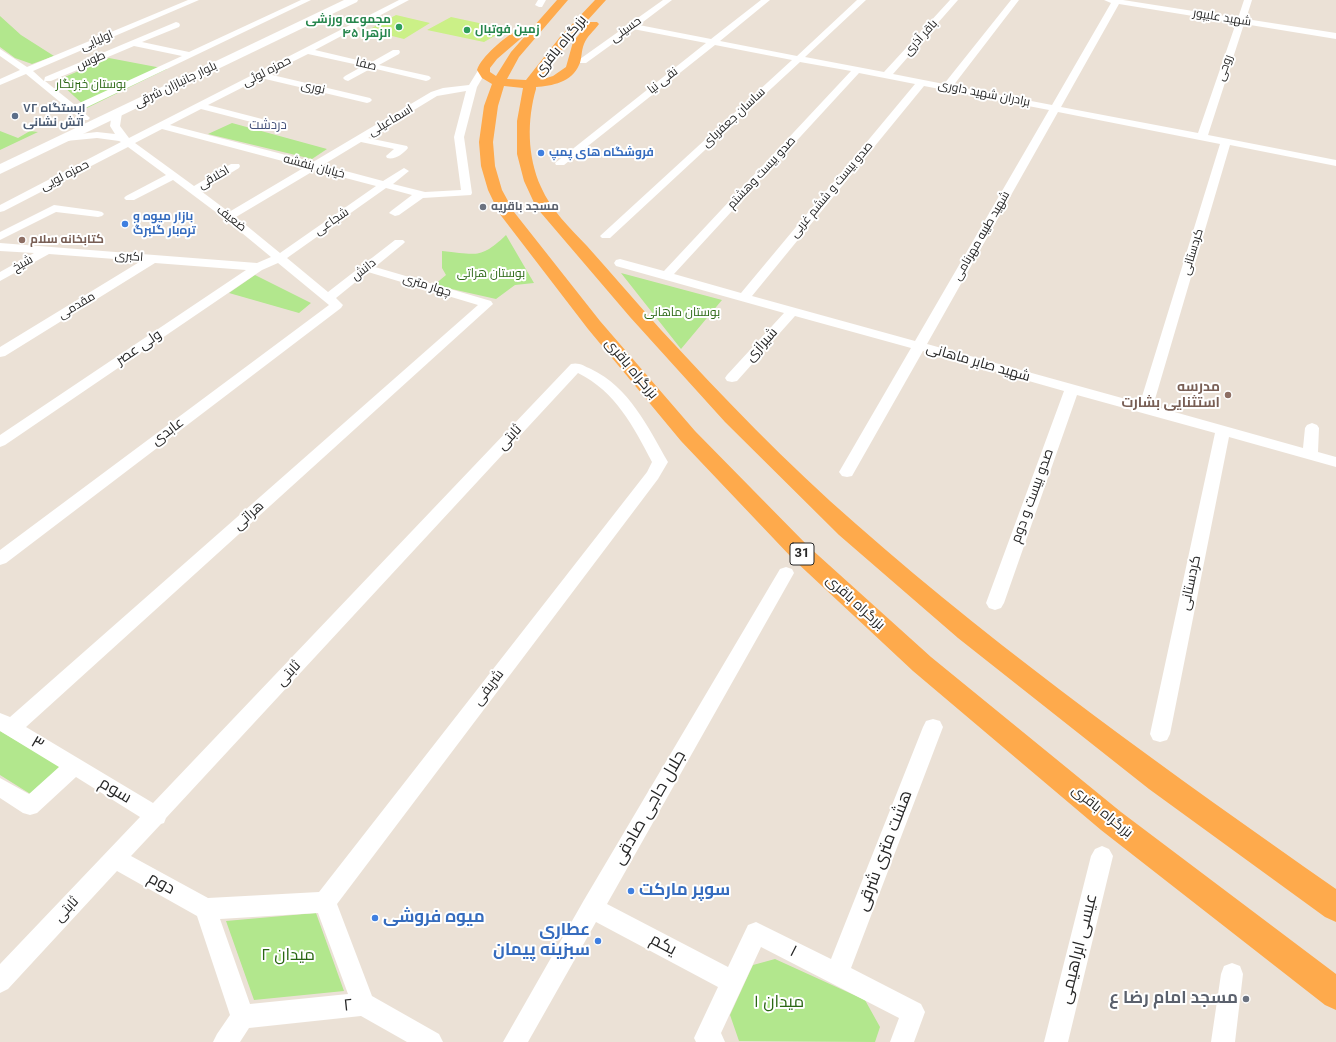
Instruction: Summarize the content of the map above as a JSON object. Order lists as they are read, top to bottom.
{
  "streets": {
    "highway": ["بزرگراه باقری", "31"],
    "main road": ["بلوار جانبازان شرقی"],
    "street": [
      "شهید علیپور",
      "حسینی",
      "باقر آذری",
      "اولیایی",
      "طوس",
      "صفا",
      "روحی",
      "حمزه لوئی",
      "نقی نیا",
      "نوری",
      "برادران شهید داوری",
      "ساسان جعفربای",
      "اسماعیلی",
      "خیابان بنفشه",
      "صدو بیست وهشتم",
      "حمزه لویی",
      "اخلاقی",
      "صدو بیست و ششم غربی",
      "ضعیف",
      "شجاعی",
      "شهید طیبه مهرنامی",
      "کردستانی",
      "اکبری",
      "شیخ",
      "دانش",
      "چهار متری",
      "مقدمی",
      "شیرازی",
      "ولی عصر",
      "شهید صابر ماهانی",
      "عابدی",
      "ثابتی",
      "صدو بیست و دوم",
      "هراتی",
      "شریفی",
      "۳",
      "سوم",
      "جلال حاجی صادقی",
      "هشت متری شرقی",
      "دوم",
      "یکم",
      "عیسی ابراهیمی",
      "۱",
      "۲"
    ]
  },
  "crossings": [
    ["شهید علیپور", "روحی"],
    ["شهید علیپور", "شهید طیبه مهرنامی"],
    ["حسینی", "برادران شهید داوری"],
    ["باقر آذری", "برادران شهید داوری"],
    ["صفا", "حمزه لوئی"],
    ["روحی", "برادران شهید داوری"],
    ["حمزه لوئی", "نوری"],
    ["حمزه لوئی", "خیابان بنفشه"],
    ["حمزه لوئی", "حمزه لویی"],
    ["حمزه لوئی", "ضعیف"],
    ["نقی نیا", "برادران شهید داوری"],
    ["برادران شهید داوری", "ساسان جعفربای"],
    ["برادران شهید داوری", "صدو بیست وهشتم"],
    ["برادران شهید داوری", "صدو بیست و ششم غربی"],
    ["برادران شهید داوری", "شهید طیبه مهرنامی"],
    ["برادران شهید داوری", "کردستانی"],
    ["اسماعیلی", "خیابان بنفشه"],
    ["اسماعیلی", "ضعیف"],
    ["خیابان بنفشه", "شجاعی"],
    ["صدو بیست وهشتم", "شهید صابر ماهانی"],
    ["حمزه لویی", "ضعیف"],
    ["اخلاقی", "ضعیف"],
    ["صدو بیست و ششم غربی", "شهید صابر ماهانی"],
    ["ضعیف", "شجاعی"],
    ["ضعیف", "دانش"],
    ["ضعیف", "ولی عصر"],
    ["ضعیف", "عابدی"],
    ["شجاعی", "ولی عصر"],
    ["شهید طیبه مهرنامی", "شهید صابر ماهانی"],
    ["کردستانی", "شهید صابر ماهانی"],
    ["اکبری", "شیخ"],
    ["اکبری", "مقدمی"],
    ["اکبری", "ولی عصر"],
    ["دانش", "چهار متری"],
    ["دانش", "عابدی"],
    ["چهار متری", "هراتی"],
    ["شیرازی", "شهید صابر ماهانی"],
    ["شهید صابر ماهانی", "صدو بیست و دوم"],
    ["ثابتی", "شریفی"],
    ["ثابتی", "سوم"],
    ["ثابتی", "دوم"],
    ["هراتی", "۳"],
    ["شریفی", "۲"],
    ["۳", "سوم"],
    ["جلال حاجی صادقی", "یکم"],
    ["هشت متری شرقی", "۱"],
    ["یکم", "۱"]
  ],
  "districts": ["دردشت"],
  "parks": [
    "بوستان خبرنگار",
    "بوستان هراتی",
    "بوستان ماهانی",
    "میدان ۲",
    "میدان ۱"
  ],
  "places": [
    "مجموعه ورزشی الزهرا ۴۵",
    "زمین فوتبال",
    "ایستگاه ۷۲ آتش نشانی",
    "فروشگاه های پمپ",
    "مسجد باقریه",
    "بازار میوه و تره‌بار گلبرگ",
    "کتابخانه سلام",
    "مدرسه استثنایی بشارت",
    "سوپر مارکت",
    "میوه فروشی",
    "عطاری سبزینه پیمان",
    "مسجد امام رضا ع"
  ]
}
